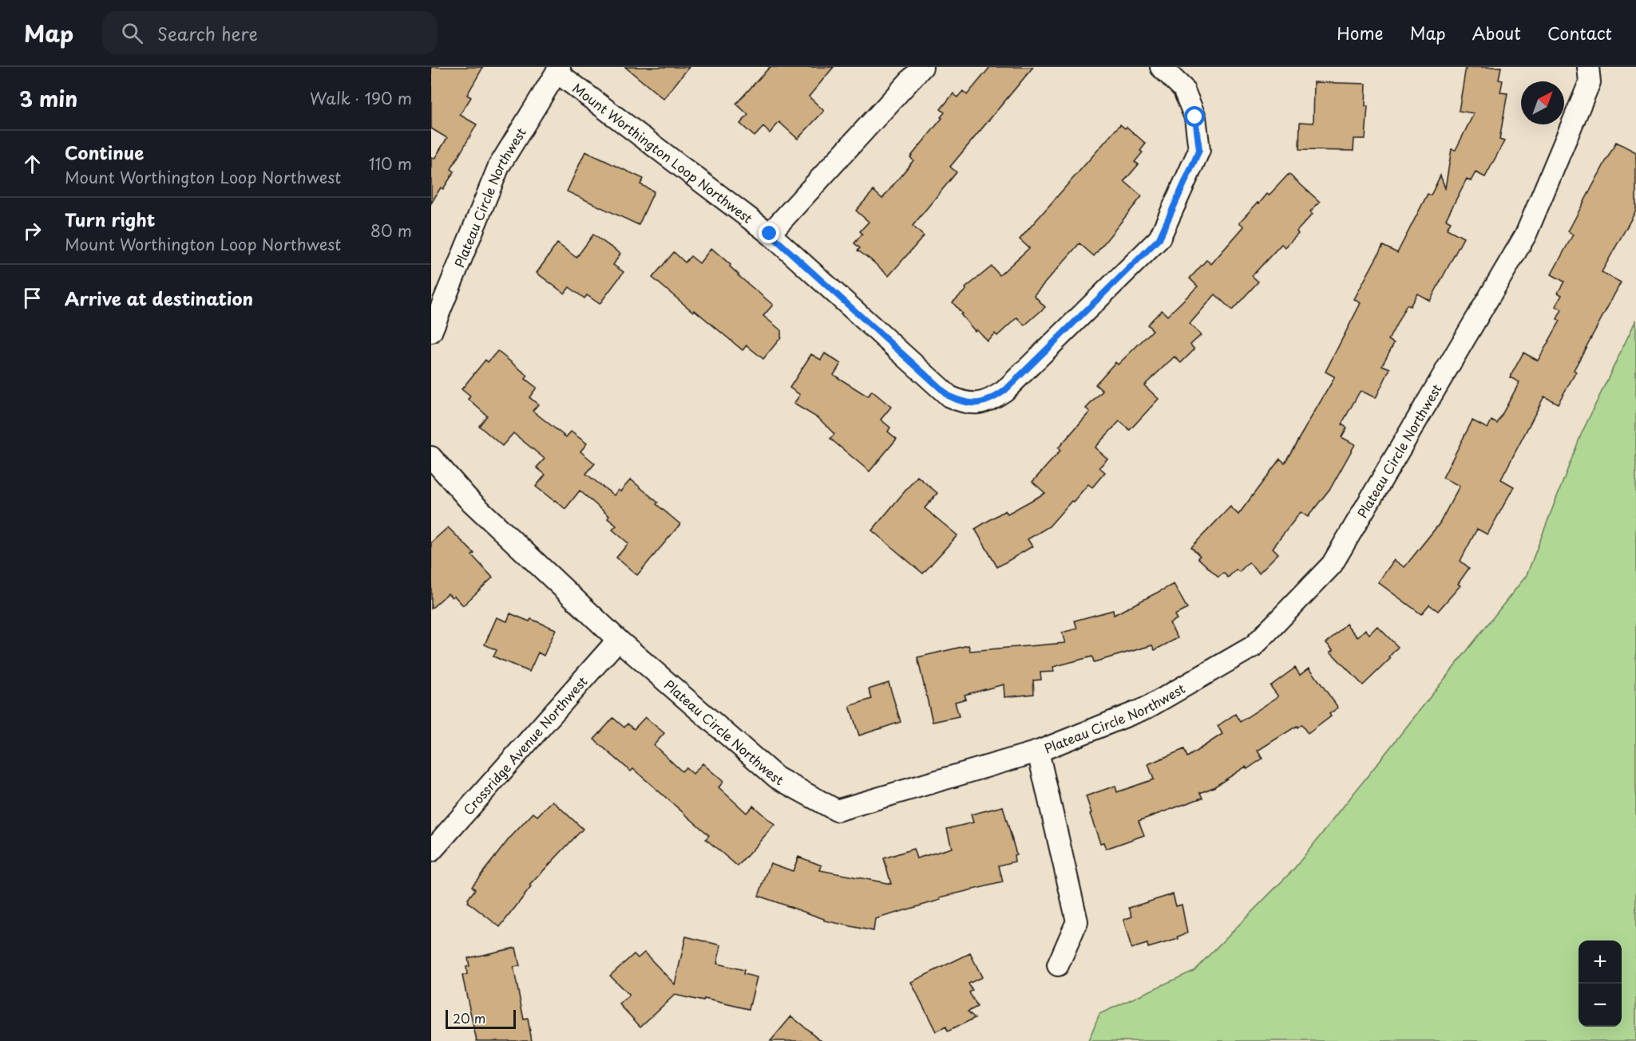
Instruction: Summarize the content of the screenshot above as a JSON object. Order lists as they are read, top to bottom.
{
  "streets": {
    "street": ["Mount Worthington Loop Northwest", "Plateau Circle Northwest", "Crossridge Avenue Northwest"]
  },
  "crossings": [
    ["Mount Worthington Loop Northwest", "Plateau Circle Northwest"],
    ["Plateau Circle Northwest", "Crossridge Avenue Northwest"]
  ],
  "scale_bar": "20 m",
  "north": "top right",
  "page": {
    "header": "Map",
    "search": "Search here",
    "nav": [
      "Home",
      "Map",
      "About",
      "Contact"
    ],
    "heading": ["3 min", "Walk · 190 m"],
    "list": [
      ["Continue", "Mount Worthington Loop Northwest", "110 m"],
      ["Turn right", "Mount Worthington Loop Northwest", "80 m"],
      "Arrive at destination"
    ],
    "map_buttons": ["+", "−"],
    "scale": "20 m"
  }
}
